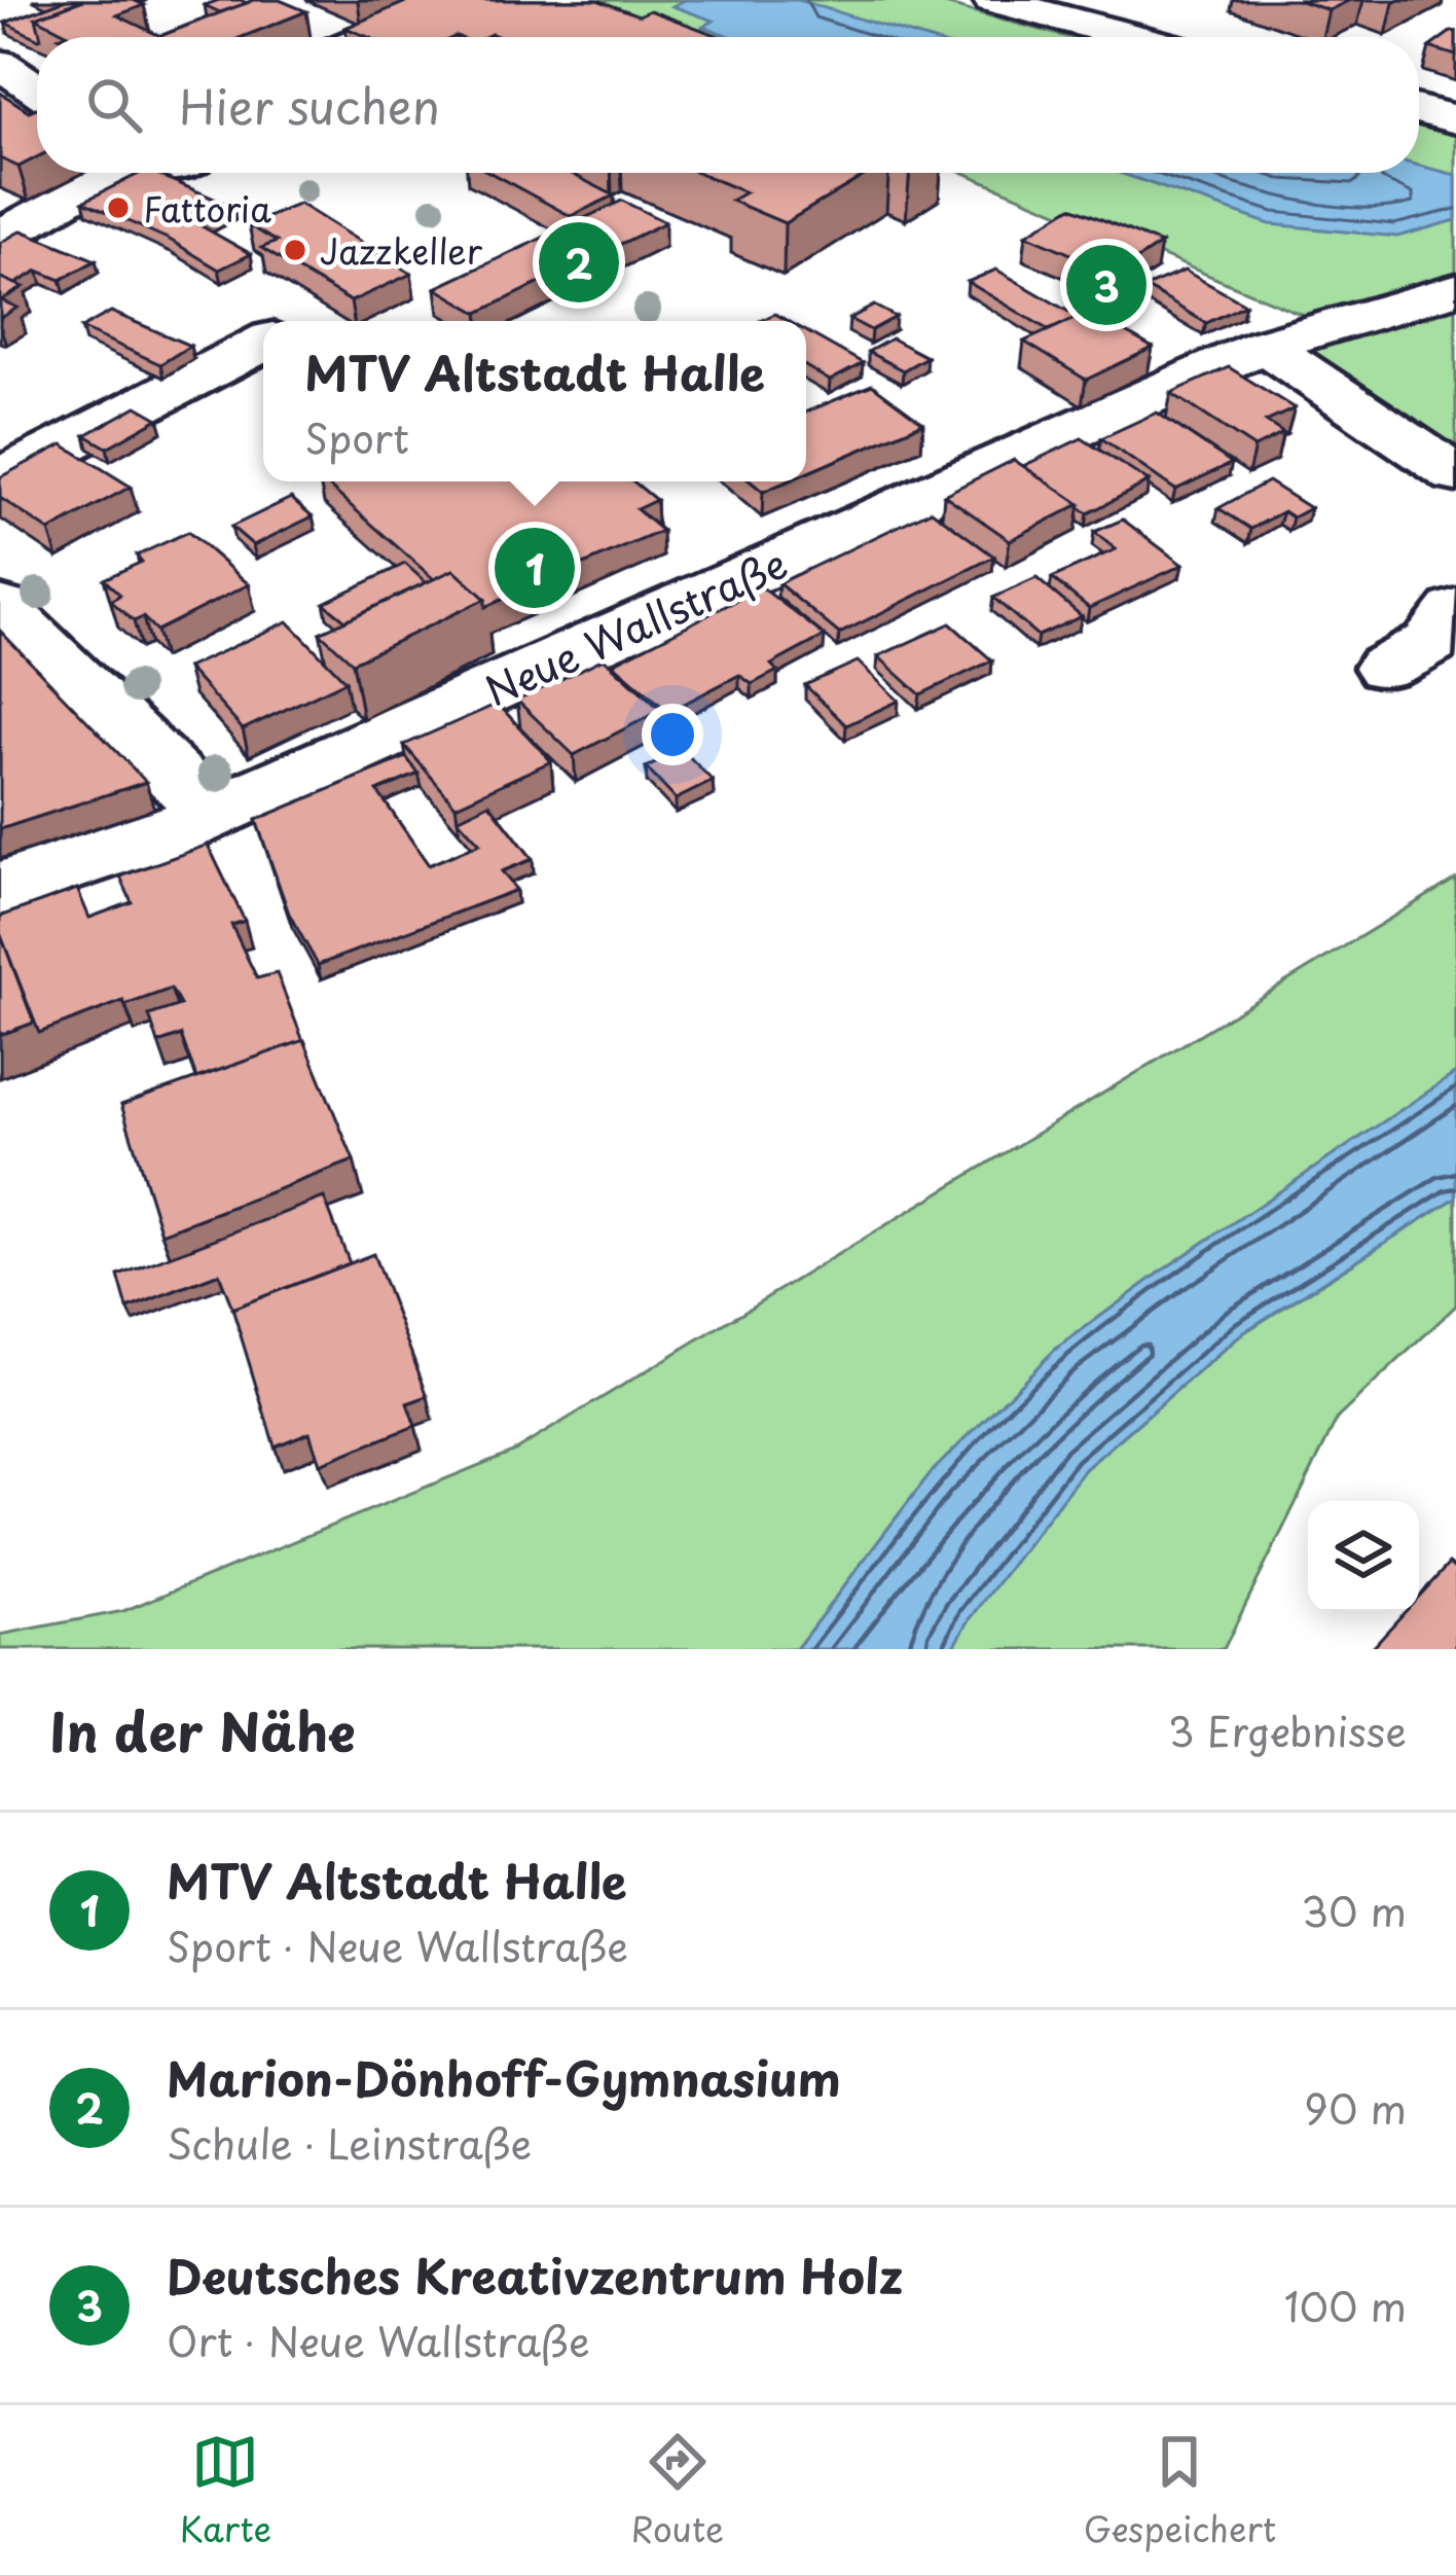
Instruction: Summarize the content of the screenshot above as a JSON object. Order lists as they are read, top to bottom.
{
  "streets": {
    "street": ["Neue Wallstraße"]
  },
  "places": ["Fattoria", "Jazzkeller"],
  "page": {
    "search": "Hier suchen",
    "pins": ["2", "3", "1"],
    "popup": ["MTV Altstadt Halle", "Sport"],
    "heading": ["In der Nähe", "3 Ergebnisse"],
    "list": [
      {
        "mark": "1",
        "name": "MTV Altstadt Halle",
        "note": "Sport · Neue Wallstraße",
        "value": "30 m"
      },
      {
        "mark": "2",
        "name": "Marion-Dönhoff-Gymnasium",
        "note": "Schule · Leinstraße",
        "value": "90 m"
      },
      {
        "mark": "3",
        "name": "Deutsches Kreativzentrum Holz",
        "note": "Ort · Neue Wallstraße",
        "value": "100 m"
      }
    ],
    "nav": ["Karte", "Route", "Gespeichert"]
  }
}
